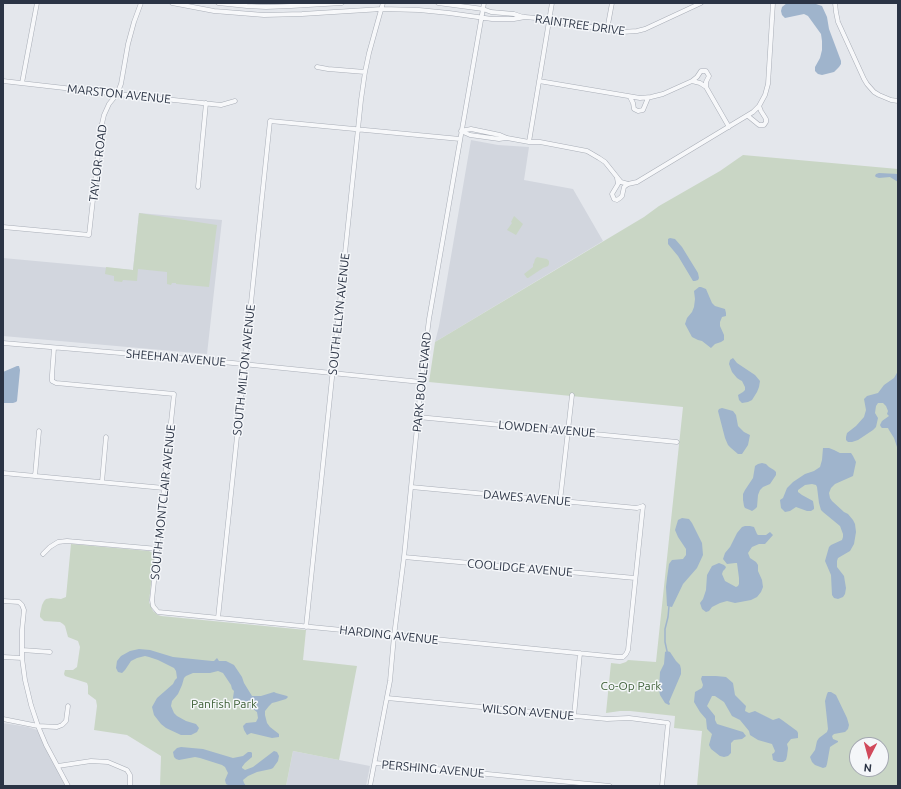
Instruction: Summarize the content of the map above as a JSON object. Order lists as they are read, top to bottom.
{
  "streets": {
    "street": [
      "RAINTREE DRIVE",
      "MARSTON AVENUE",
      "TAYLOR ROAD",
      "SOUTH ELLYN AVENUE",
      "SHEEHAN AVENUE",
      "SOUTH MILTON AVENUE",
      "PARK BOULEVARD",
      "LOWDEN AVENUE",
      "DAWES AVENUE",
      "SOUTH MONTCLAIR AVENUE",
      "COOLIDGE AVENUE",
      "HARDING AVENUE",
      "WILSON AVENUE",
      "PERSHING AVENUE"
    ]
  },
  "crossings": [
    ["RAINTREE DRIVE", "SOUTH ELLYN AVENUE"],
    ["RAINTREE DRIVE", "PARK BOULEVARD"],
    ["MARSTON AVENUE", "TAYLOR ROAD"],
    ["SOUTH ELLYN AVENUE", "SHEEHAN AVENUE"],
    ["SOUTH ELLYN AVENUE", "SOUTH MILTON AVENUE"],
    ["SOUTH ELLYN AVENUE", "HARDING AVENUE"],
    ["SHEEHAN AVENUE", "SOUTH MILTON AVENUE"],
    ["SHEEHAN AVENUE", "PARK BOULEVARD"],
    ["SHEEHAN AVENUE", "SOUTH MONTCLAIR AVENUE"],
    ["SOUTH MILTON AVENUE", "HARDING AVENUE"],
    ["PARK BOULEVARD", "LOWDEN AVENUE"],
    ["PARK BOULEVARD", "DAWES AVENUE"],
    ["PARK BOULEVARD", "COOLIDGE AVENUE"],
    ["PARK BOULEVARD", "HARDING AVENUE"],
    ["PARK BOULEVARD", "WILSON AVENUE"],
    ["PARK BOULEVARD", "PERSHING AVENUE"],
    ["DAWES AVENUE", "COOLIDGE AVENUE"],
    ["DAWES AVENUE", "HARDING AVENUE"],
    ["SOUTH MONTCLAIR AVENUE", "HARDING AVENUE"],
    ["COOLIDGE AVENUE", "HARDING AVENUE"]
  ],
  "parks": ["Co-Op Park", "Panfish Park"],
  "north": "bottom"
}
